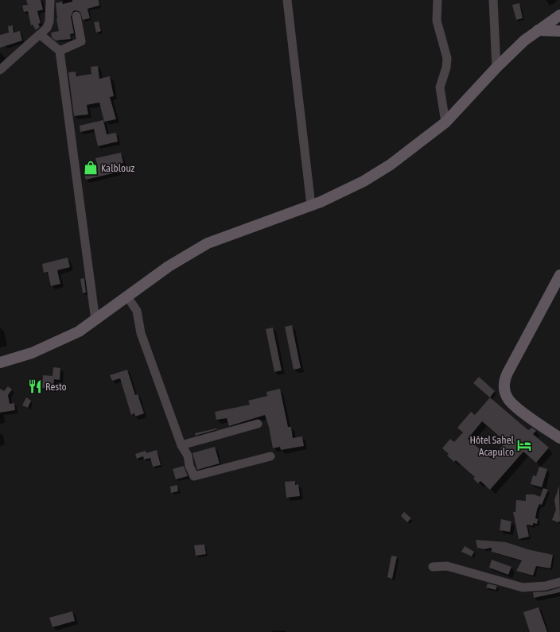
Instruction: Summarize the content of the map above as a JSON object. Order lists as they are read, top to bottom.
{
  "places": {
    "shop": ["Kalblouz"],
    "restaurant": ["Resto"],
    "hotel": ["Hôtel Sahel Acapulco"]
  }
}
